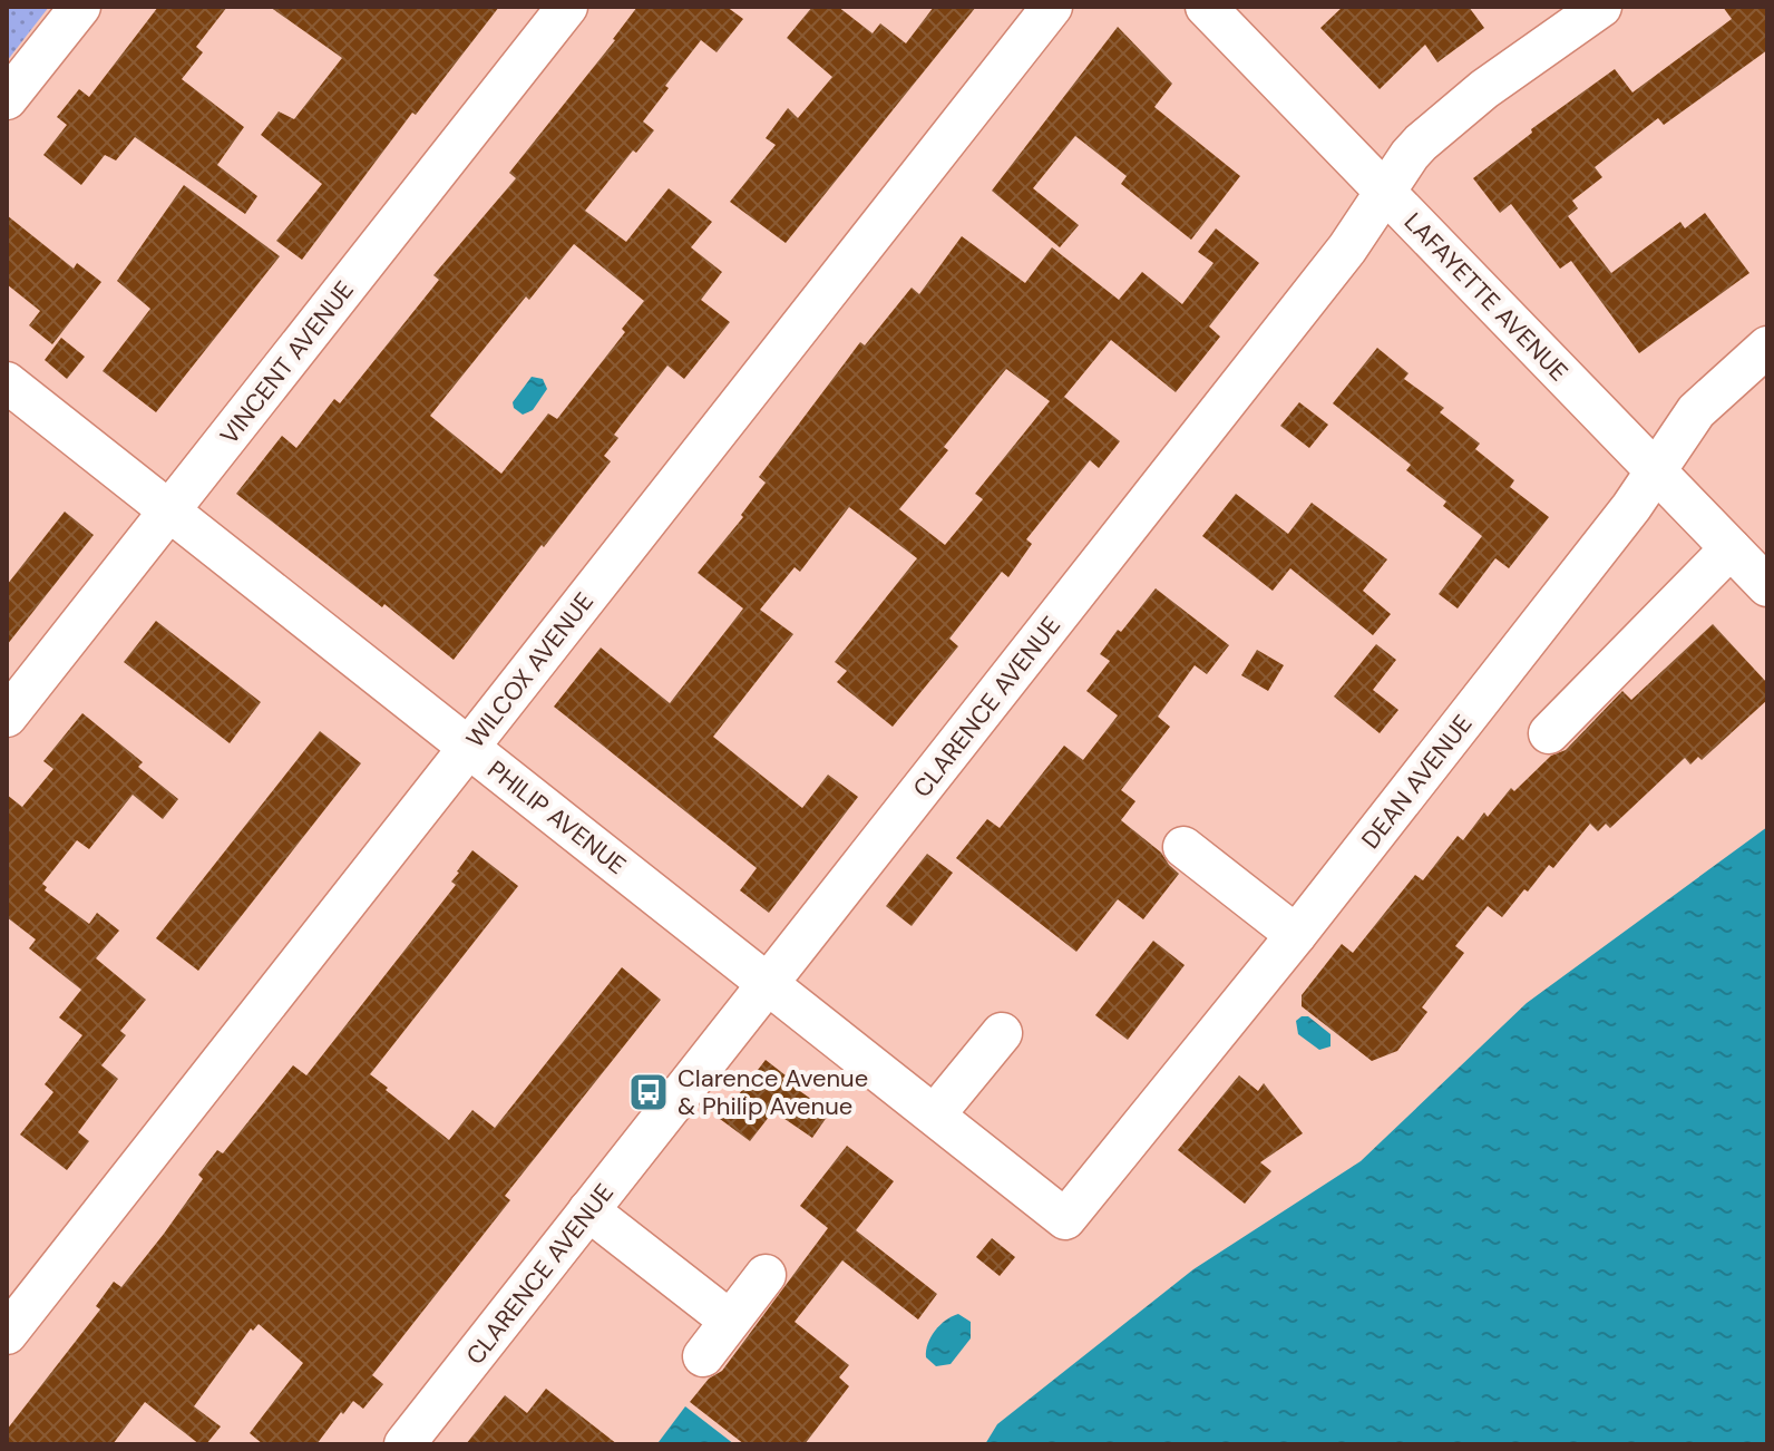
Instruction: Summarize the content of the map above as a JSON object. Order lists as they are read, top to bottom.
{
  "streets": {
    "street": [
      "LAFAYETTE AVENUE",
      "VINCENT AVENUE",
      "WILCOX AVENUE",
      "CLARENCE AVENUE",
      "DEAN AVENUE",
      "PHILIP AVENUE"
    ]
  },
  "crossings": [
    ["LAFAYETTE AVENUE", "CLARENCE AVENUE"],
    ["LAFAYETTE AVENUE", "DEAN AVENUE"],
    ["VINCENT AVENUE", "PHILIP AVENUE"],
    ["WILCOX AVENUE", "PHILIP AVENUE"],
    ["CLARENCE AVENUE", "PHILIP AVENUE"],
    ["DEAN AVENUE", "PHILIP AVENUE"]
  ],
  "places": {
    "bus stop": ["Clarence Avenue & Philip Avenue"]
  }
}
